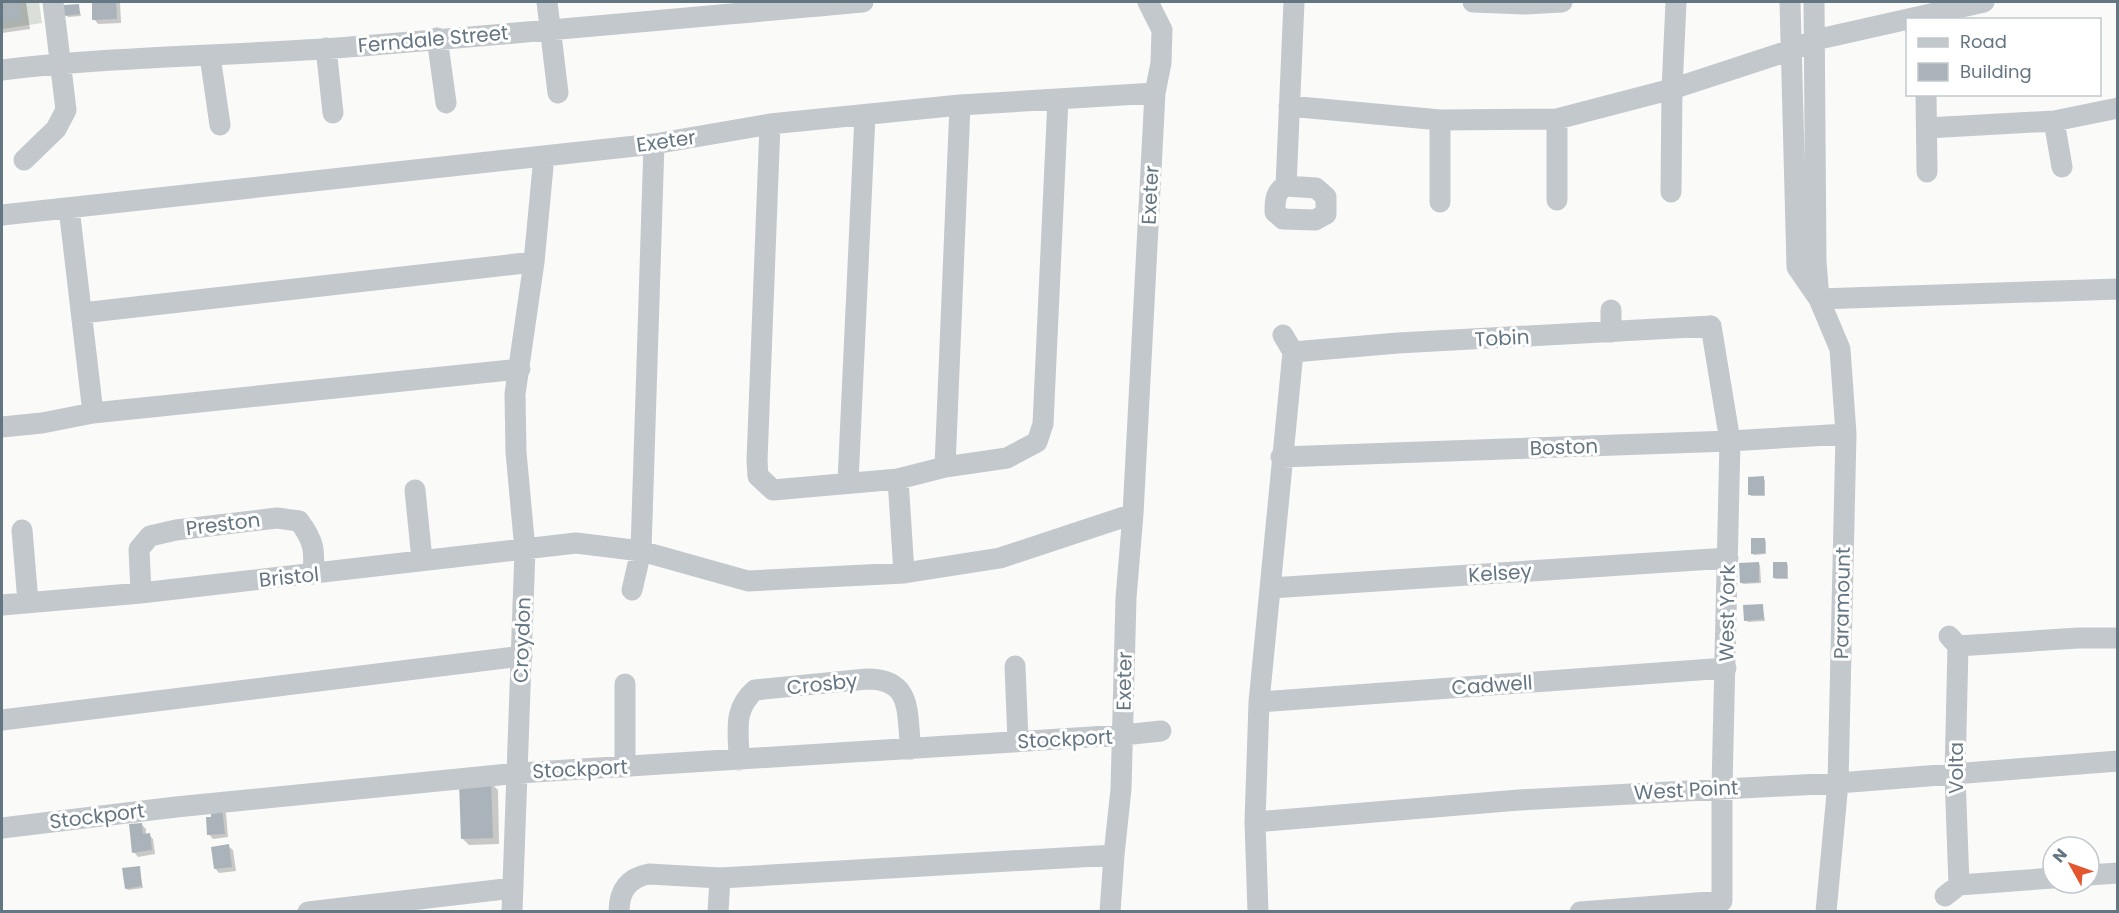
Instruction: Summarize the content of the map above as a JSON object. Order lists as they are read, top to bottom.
{
  "streets": {
    "street": [
      "Ferndale Street",
      "Exeter",
      "Tobin",
      "Boston",
      "Preston",
      "Kelsey",
      "Bristol",
      "Paramount",
      "West York",
      "Croydon",
      "Crosby",
      "Cadwell",
      "Stockport",
      "Volta",
      "West Point"
    ]
  },
  "crossings": [
    ["Exeter", "Bristol"],
    ["Exeter", "Croydon"],
    ["Exeter", "Stockport"],
    ["Tobin", "Boston"],
    ["Tobin", "West York"],
    ["Boston", "Paramount"],
    ["Boston", "West York"],
    ["Preston", "Bristol"],
    ["Kelsey", "West York"],
    ["Bristol", "Croydon"],
    ["Paramount", "West Point"],
    ["West York", "Cadwell"],
    ["West York", "West Point"],
    ["Croydon", "Stockport"],
    ["Crosby", "Stockport"],
    ["Volta", "West Point"]
  ],
  "legend": ["Road", "Building"],
  "north": "top left"
}
